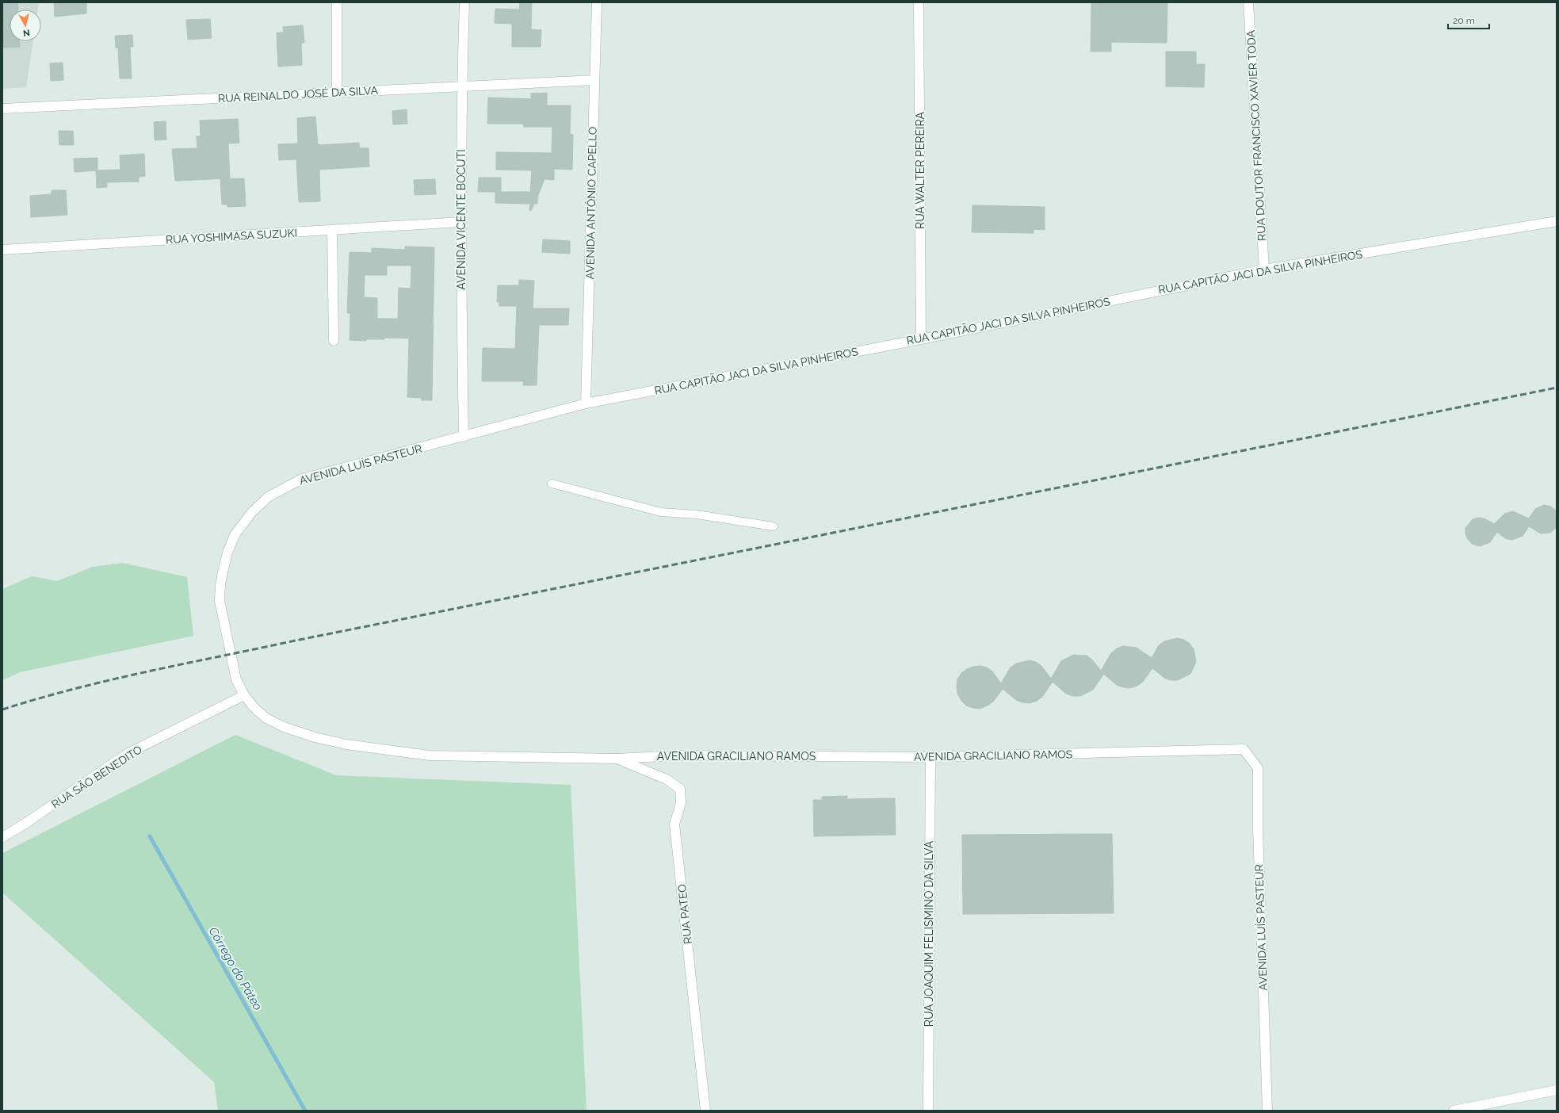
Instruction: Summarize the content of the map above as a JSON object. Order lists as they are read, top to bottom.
{
  "streets": {
    "street": [
      "RUA REINALDO JOSÉ DA SILVA",
      "RUA DOUTOR FRANCISCO XAVIER TODA",
      "RUA WALTER PEREIRA",
      "AVENIDA ANTÔNIO CAPELLO",
      "AVENIDA VICENTE BOCUTI",
      "RUA YOSHIMASA SUZUKI",
      "RUA CAPITÃO JACI DA SILVA PINHEIROS",
      "AVENIDA LUÍS PASTEUR",
      "AVENIDA GRACILIANO RAMOS",
      "RUA SÃO BENEDITO",
      "RUA PATEO",
      "RUA JOAQUIM FELISMINO DA SILVA"
    ]
  },
  "crossings": [
    ["RUA REINALDO JOSÉ DA SILVA", "AVENIDA ANTÔNIO CAPELLO"],
    ["RUA REINALDO JOSÉ DA SILVA", "AVENIDA VICENTE BOCUTI"],
    ["RUA DOUTOR FRANCISCO XAVIER TODA", "RUA CAPITÃO JACI DA SILVA PINHEIROS"],
    ["RUA WALTER PEREIRA", "RUA CAPITÃO JACI DA SILVA PINHEIROS"],
    ["AVENIDA ANTÔNIO CAPELLO", "RUA CAPITÃO JACI DA SILVA PINHEIROS"],
    ["AVENIDA VICENTE BOCUTI", "RUA YOSHIMASA SUZUKI"],
    ["AVENIDA VICENTE BOCUTI", "RUA CAPITÃO JACI DA SILVA PINHEIROS"],
    ["AVENIDA VICENTE BOCUTI", "AVENIDA LUÍS PASTEUR"],
    ["RUA CAPITÃO JACI DA SILVA PINHEIROS", "AVENIDA LUÍS PASTEUR"],
    ["AVENIDA LUÍS PASTEUR", "AVENIDA GRACILIANO RAMOS"],
    ["AVENIDA LUÍS PASTEUR", "RUA SÃO BENEDITO"],
    ["AVENIDA GRACILIANO RAMOS", "RUA SÃO BENEDITO"],
    ["AVENIDA GRACILIANO RAMOS", "RUA PATEO"],
    ["AVENIDA GRACILIANO RAMOS", "RUA JOAQUIM FELISMINO DA SILVA"]
  ],
  "water": ["Córrego do Páteo"],
  "scale_bar": "20 m",
  "north": "bottom"
}
